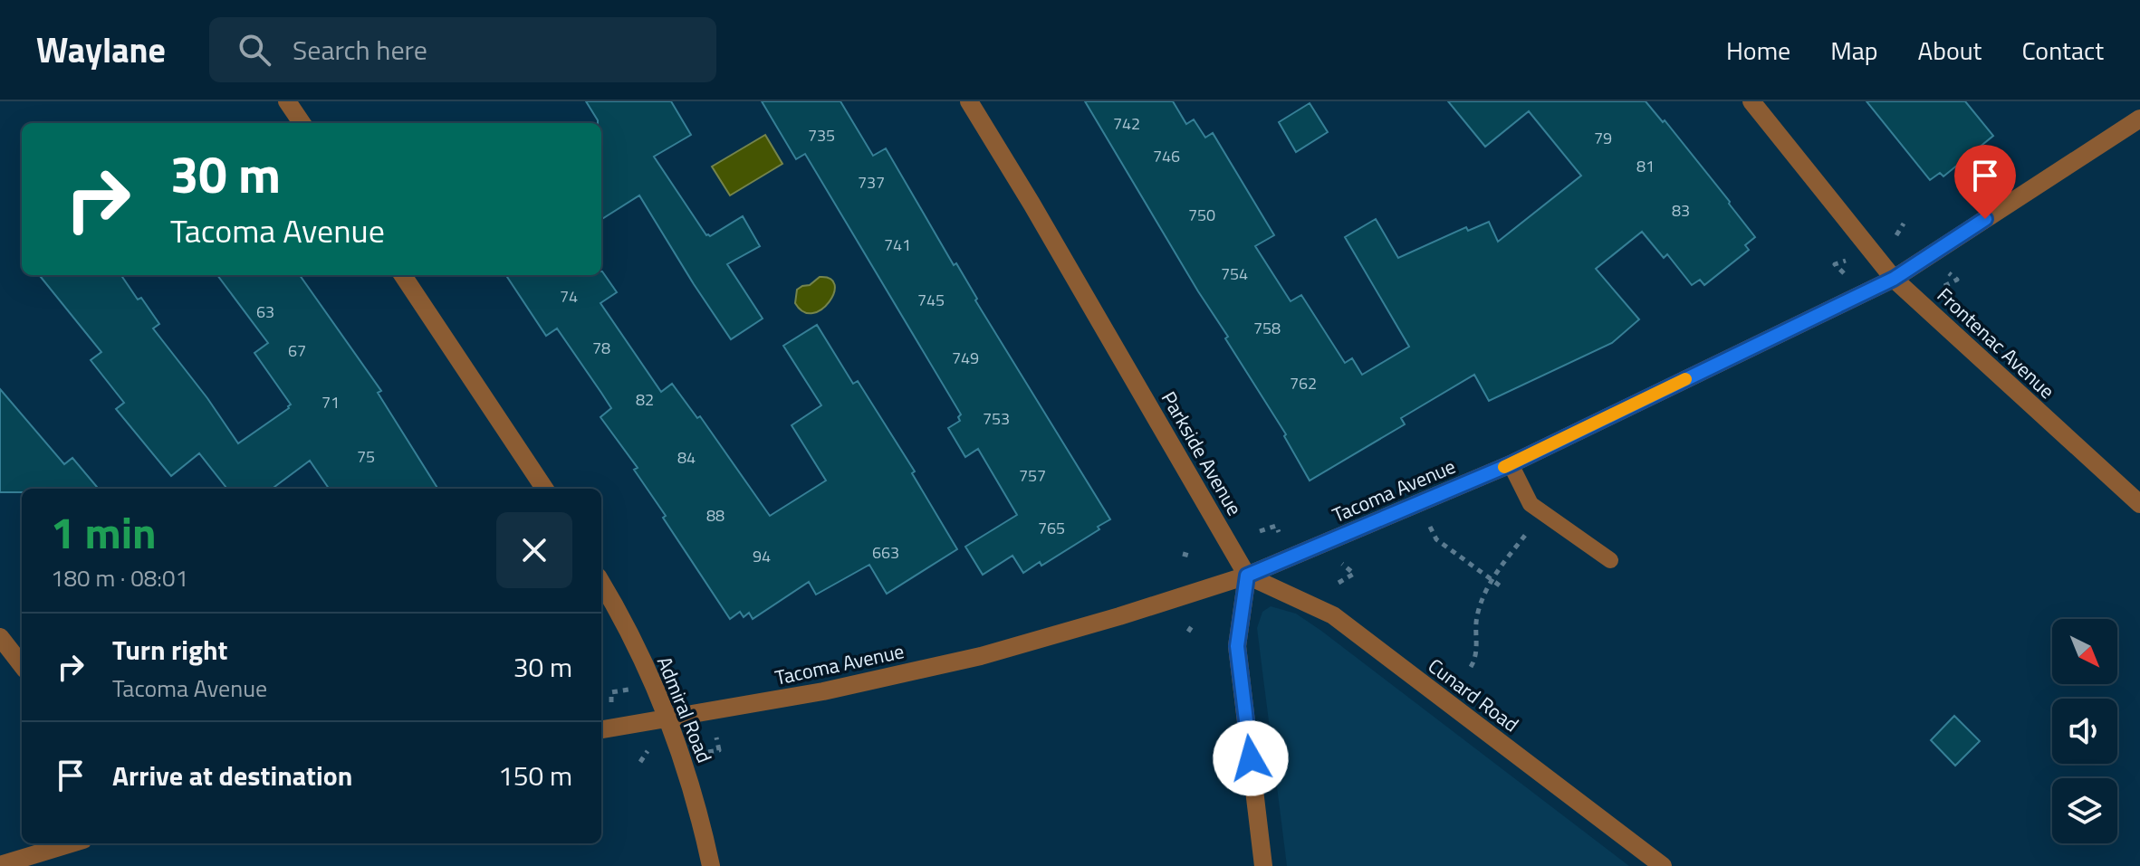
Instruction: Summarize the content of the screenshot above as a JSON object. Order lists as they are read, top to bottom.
{
  "streets": {
    "street": [
      "Frontenac Avenue",
      "Parkside Avenue",
      "Tacoma Avenue",
      "Cunard Road",
      "Admiral Road"
    ]
  },
  "crossings": [
    ["Frontenac Avenue", "Tacoma Avenue"],
    ["Parkside Avenue", "Tacoma Avenue"],
    ["Parkside Avenue", "Cunard Road"],
    ["Tacoma Avenue", "Cunard Road"],
    ["Tacoma Avenue", "Admiral Road"]
  ],
  "house_numbers": [
    "742",
    "735",
    "79",
    "746",
    "81",
    "737",
    "83",
    "750",
    "741",
    "754",
    "74",
    "745",
    "63",
    "758",
    "78",
    "67",
    "749",
    "762",
    "82",
    "71",
    "753",
    "75",
    "84",
    "757",
    "88",
    "765",
    "663",
    "94"
  ],
  "north": "bottom right",
  "page": {
    "header": "Waylane",
    "search": "Search here",
    "nav": [
      "Home",
      "Map",
      "About",
      "Contact"
    ],
    "turn": ["30 m", "Tacoma Avenue"],
    "heading": ["1 min", "180 m · 08:01"],
    "list": [
      {
        "name": "Turn right",
        "note": "Tacoma Avenue",
        "value": "30 m"
      },
      {
        "name": "Arrive at destination",
        "value": "150 m"
      }
    ]
  }
}
